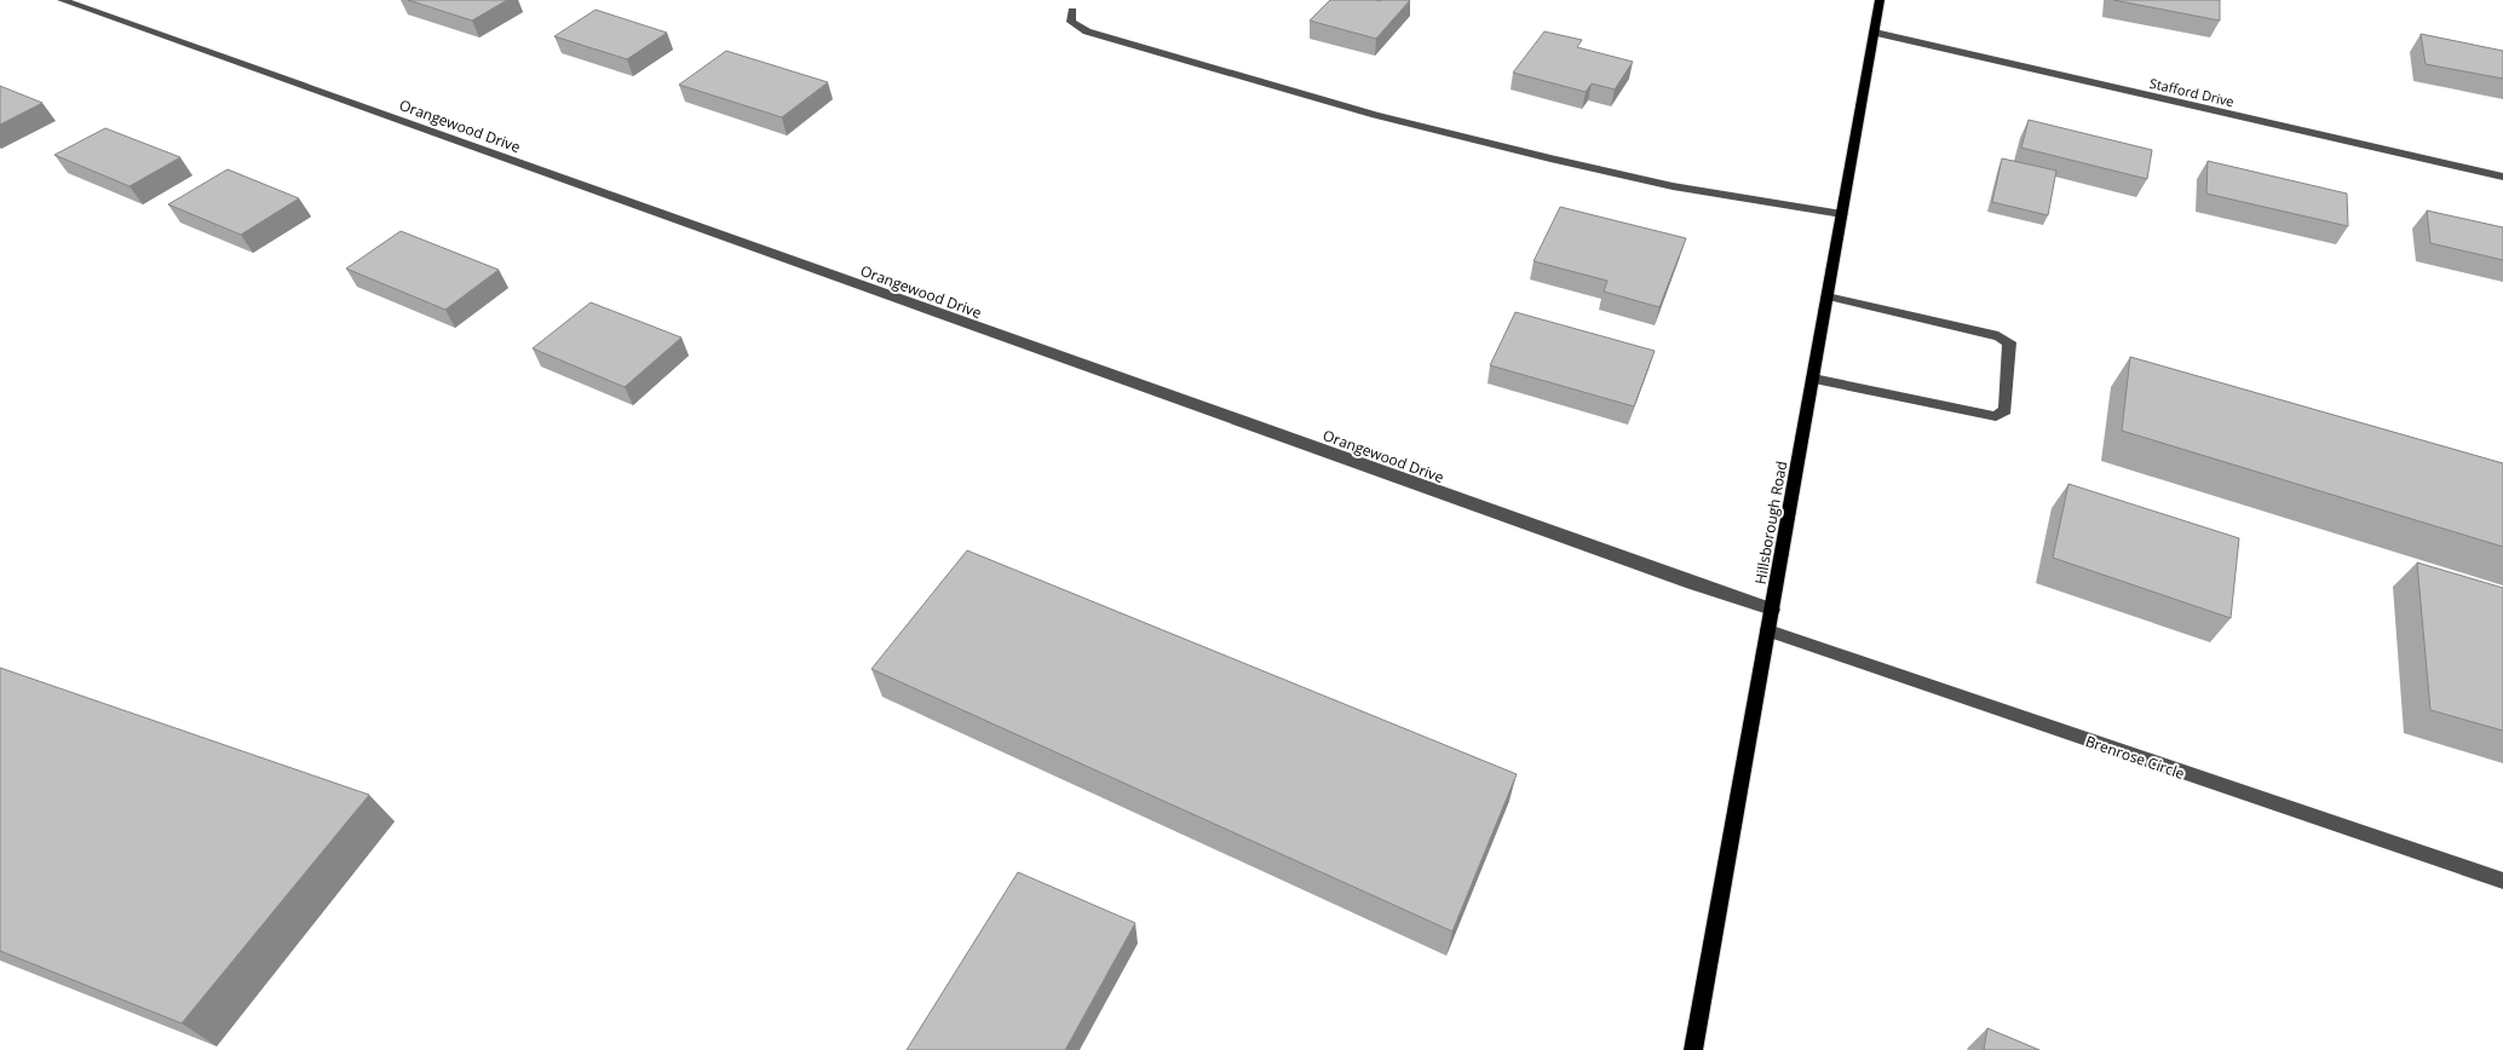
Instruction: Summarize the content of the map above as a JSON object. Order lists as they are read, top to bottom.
{
  "streets": {
    "main road": ["Hillsborough Road"],
    "street": ["Stafford Drive", "Orangewood Drive", "Brenrose Circle"]
  },
  "crossings": [
    ["Stafford Drive", "Hillsborough Road"],
    ["Orangewood Drive", "Hillsborough Road"],
    ["Hillsborough Road", "Brenrose Circle"]
  ]
}
